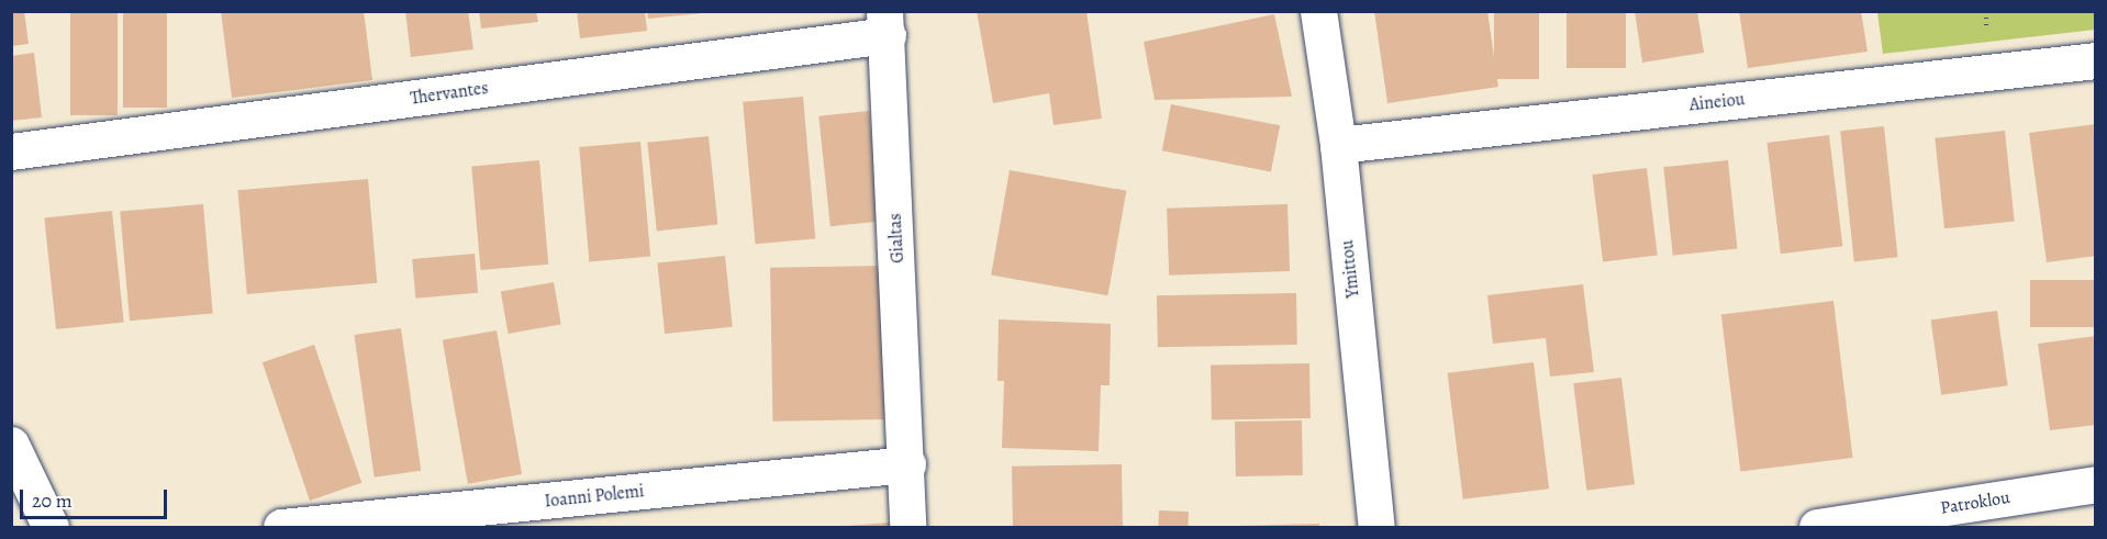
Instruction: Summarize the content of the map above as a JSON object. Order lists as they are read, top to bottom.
{
  "streets": {
    "street": [
      "Thervantes",
      "Aineiou",
      "Gialtas",
      "Ymittou",
      "Ioanni Polemi",
      "Patroklou"
    ]
  },
  "crossings": [
    ["Thervantes", "Gialtas"],
    ["Aineiou", "Ymittou"],
    ["Gialtas", "Ioanni Polemi"]
  ],
  "scale_bar": "20 m"
}
